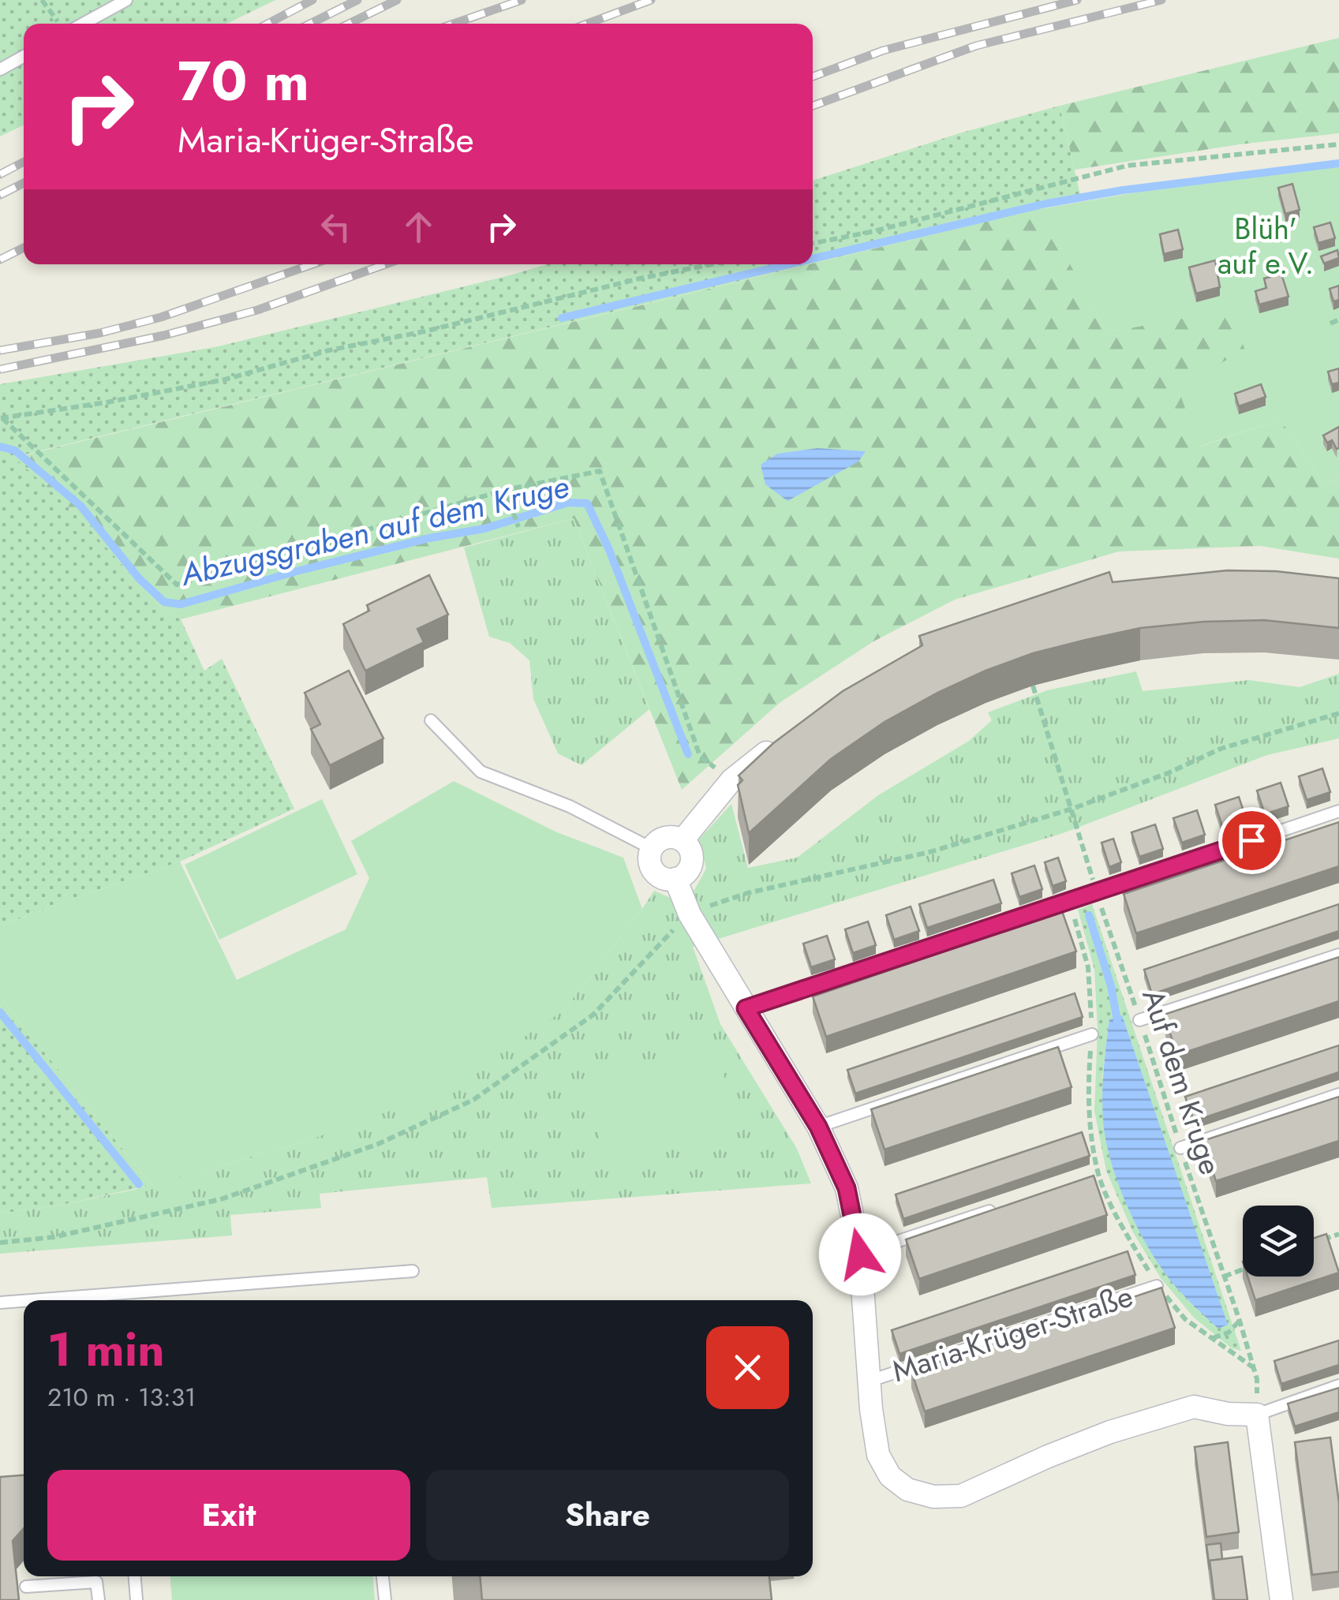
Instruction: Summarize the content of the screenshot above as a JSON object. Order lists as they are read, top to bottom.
{
  "streets": {
    "street": ["Maria-Krüger-Straße"],
    "path": ["Auf dem Kruge"]
  },
  "crossings": [
    ["Auf dem Kruge", "Maria-Krüger-Straße"]
  ],
  "water": ["Abzugsgraben auf dem Kruge"],
  "parks": ["Blüh' auf e.V."],
  "page": {
    "turn": ["70 m", "Maria-Krüger-Straße"],
    "heading": ["1 min", "210 m · 13:31"],
    "buttons": ["Exit", "Share"]
  }
}
